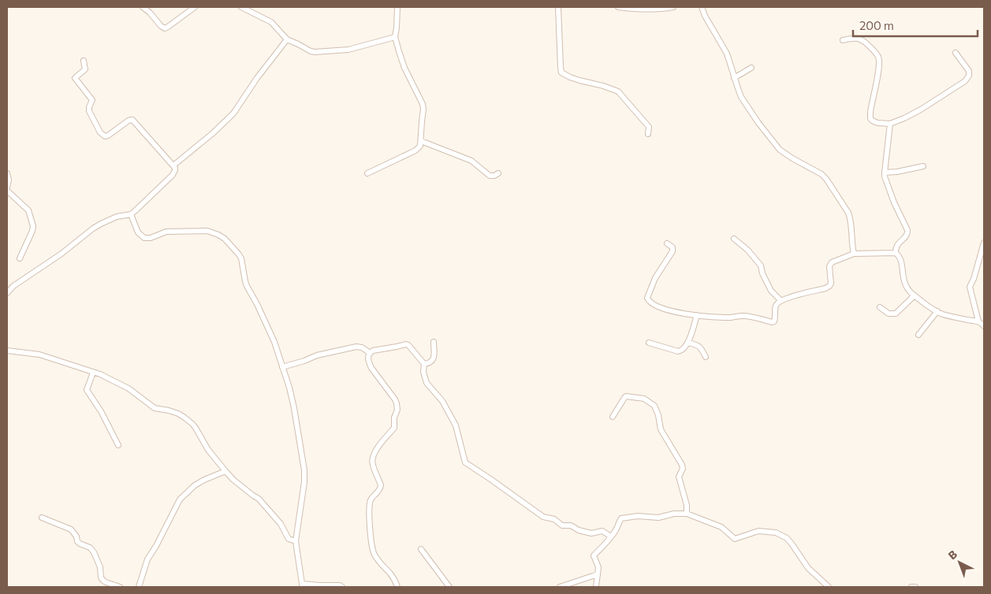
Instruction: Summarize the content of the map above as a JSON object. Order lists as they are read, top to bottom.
{
  "scale_bar": "200 m",
  "north": "top left"
}
